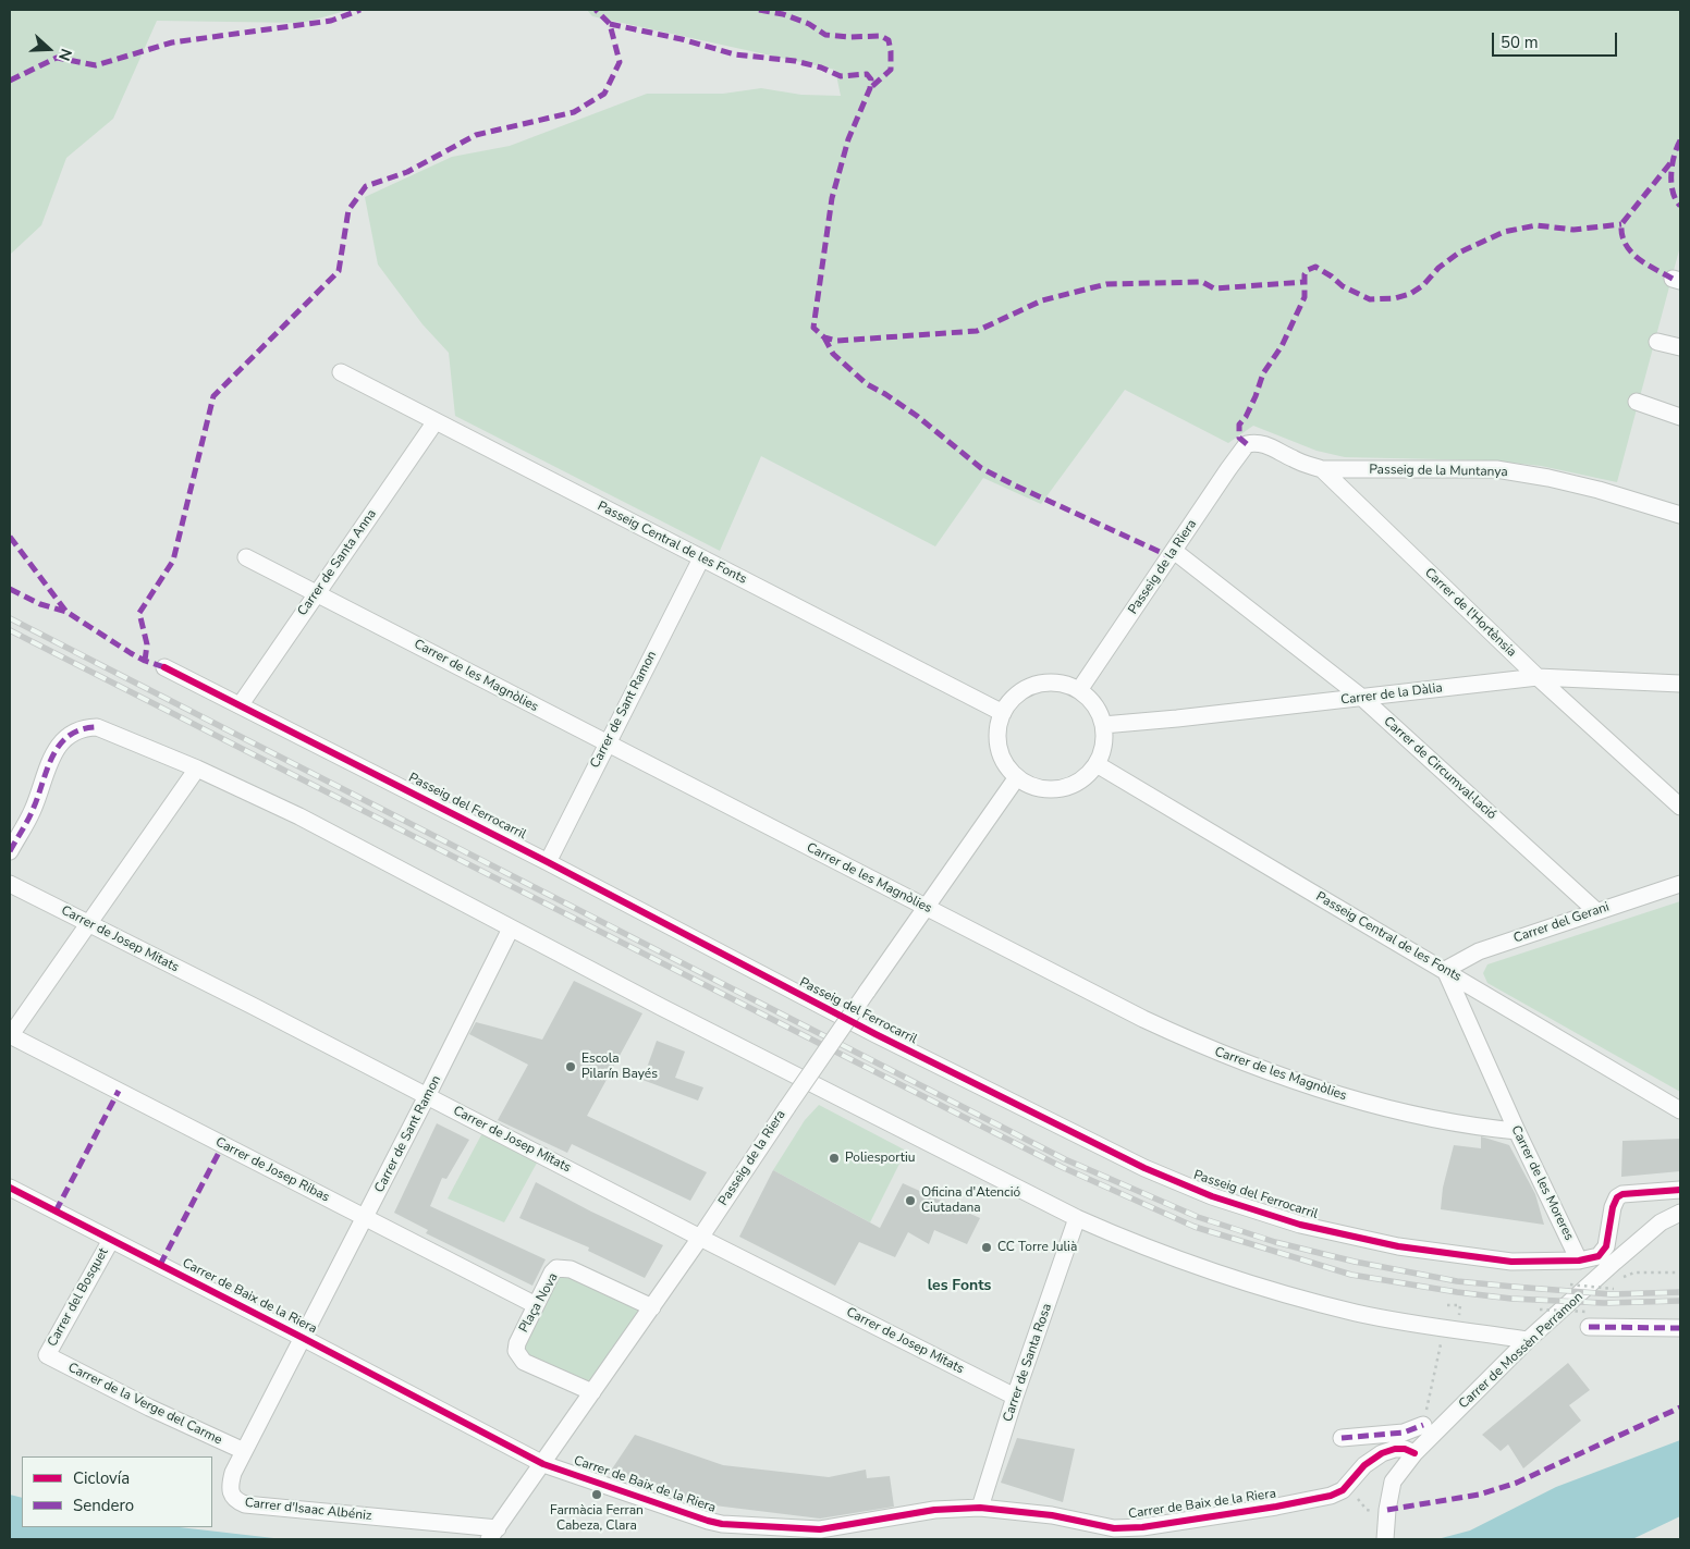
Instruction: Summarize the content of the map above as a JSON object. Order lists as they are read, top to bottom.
{
  "streets": {
    "street": [
      "Passeig de la Muntanya",
      "Passeig Central de les Fonts",
      "Carrer de Santa Anna",
      "Passeig de la Riera",
      "Carrer de l'Hortènsia",
      "Carrer de les Magnòlies",
      "Carrer de la Dàlia",
      "Carrer de Sant Ramon",
      "Carrer de Circumval·lació",
      "Passeig del Ferrocarril",
      "Carrer del Gerani",
      "Carrer de Josep Mitats",
      "Carrer de Josep Ribas",
      "Carrer de les Moreres",
      "Carrer de Baix de la Riera",
      "Carrer del Bosquet",
      "Plaça Nova",
      "Carrer de Mossèn Perramon",
      "Carrer de Santa Rosa",
      "Carrer de la Verge del Carme",
      "Carrer d'Isaac Albéniz"
    ]
  },
  "crossings": [
    ["Passeig de la Muntanya", "Carrer de l'Hortènsia"],
    ["Passeig Central de les Fonts", "Carrer de Santa Anna"],
    ["Passeig Central de les Fonts", "Passeig de la Riera"],
    ["Passeig Central de les Fonts", "Carrer de la Dàlia"],
    ["Passeig Central de les Fonts", "Carrer de Sant Ramon"],
    ["Passeig Central de les Fonts", "Carrer del Gerani"],
    ["Passeig Central de les Fonts", "Carrer de les Moreres"],
    ["Carrer de Santa Anna", "Carrer de les Magnòlies"],
    ["Carrer de Santa Anna", "Passeig del Ferrocarril"],
    ["Passeig de la Riera", "Carrer de l'Hortènsia"],
    ["Passeig de la Riera", "Carrer de les Magnòlies"],
    ["Passeig de la Riera", "Carrer de la Dàlia"],
    ["Passeig de la Riera", "Carrer de Circumval·lació"],
    ["Passeig de la Riera", "Carrer de Josep Mitats"],
    ["Passeig de la Riera", "Carrer de Baix de la Riera"],
    ["Passeig de la Riera", "Plaça Nova"],
    ["Passeig de la Riera", "Carrer d'Isaac Albéniz"],
    ["Carrer de l'Hortènsia", "Carrer de la Dàlia"],
    ["Carrer de les Magnòlies", "Carrer de Sant Ramon"],
    ["Carrer de les Magnòlies", "Carrer de les Moreres"],
    ["Carrer de la Dàlia", "Carrer de Circumval·lació"],
    ["Carrer de Sant Ramon", "Passeig del Ferrocarril"],
    ["Carrer de Sant Ramon", "Carrer de Josep Mitats"],
    ["Carrer de Sant Ramon", "Carrer de Josep Ribas"],
    ["Carrer de Sant Ramon", "Carrer de Baix de la Riera"],
    ["Carrer de Sant Ramon", "Carrer d'Isaac Albéniz"],
    ["Carrer de Circumval·lació", "Carrer del Gerani"],
    ["Passeig del Ferrocarril", "Carrer de les Moreres"],
    ["Carrer del Gerani", "Carrer de les Moreres"],
    ["Carrer de Josep Mitats", "Carrer de Santa Rosa"],
    ["Carrer de Josep Ribas", "Plaça Nova"],
    ["Carrer de Baix de la Riera", "Carrer del Bosquet"],
    ["Carrer de Baix de la Riera", "Carrer de Mossèn Perramon"],
    ["Carrer de Baix de la Riera", "Carrer de Santa Rosa"],
    ["Carrer de Baix de la Riera", "Carrer d'Isaac Albéniz"],
    ["Carrer del Bosquet", "Carrer de la Verge del Carme"],
    ["Carrer de la Verge del Carme", "Carrer d'Isaac Albéniz"]
  ],
  "districts": ["les Fonts"],
  "places": [
    "Escola Pilarín Bayés",
    "Poliesportiu",
    "Oficina d'Atenció Ciutadana",
    "CC Torre Julià",
    "Farmàcia Ferran Cabeza, Clara"
  ],
  "legend": ["Ciclovía", "Sendero"],
  "scale_bar": "50 m",
  "north": "right"
}
